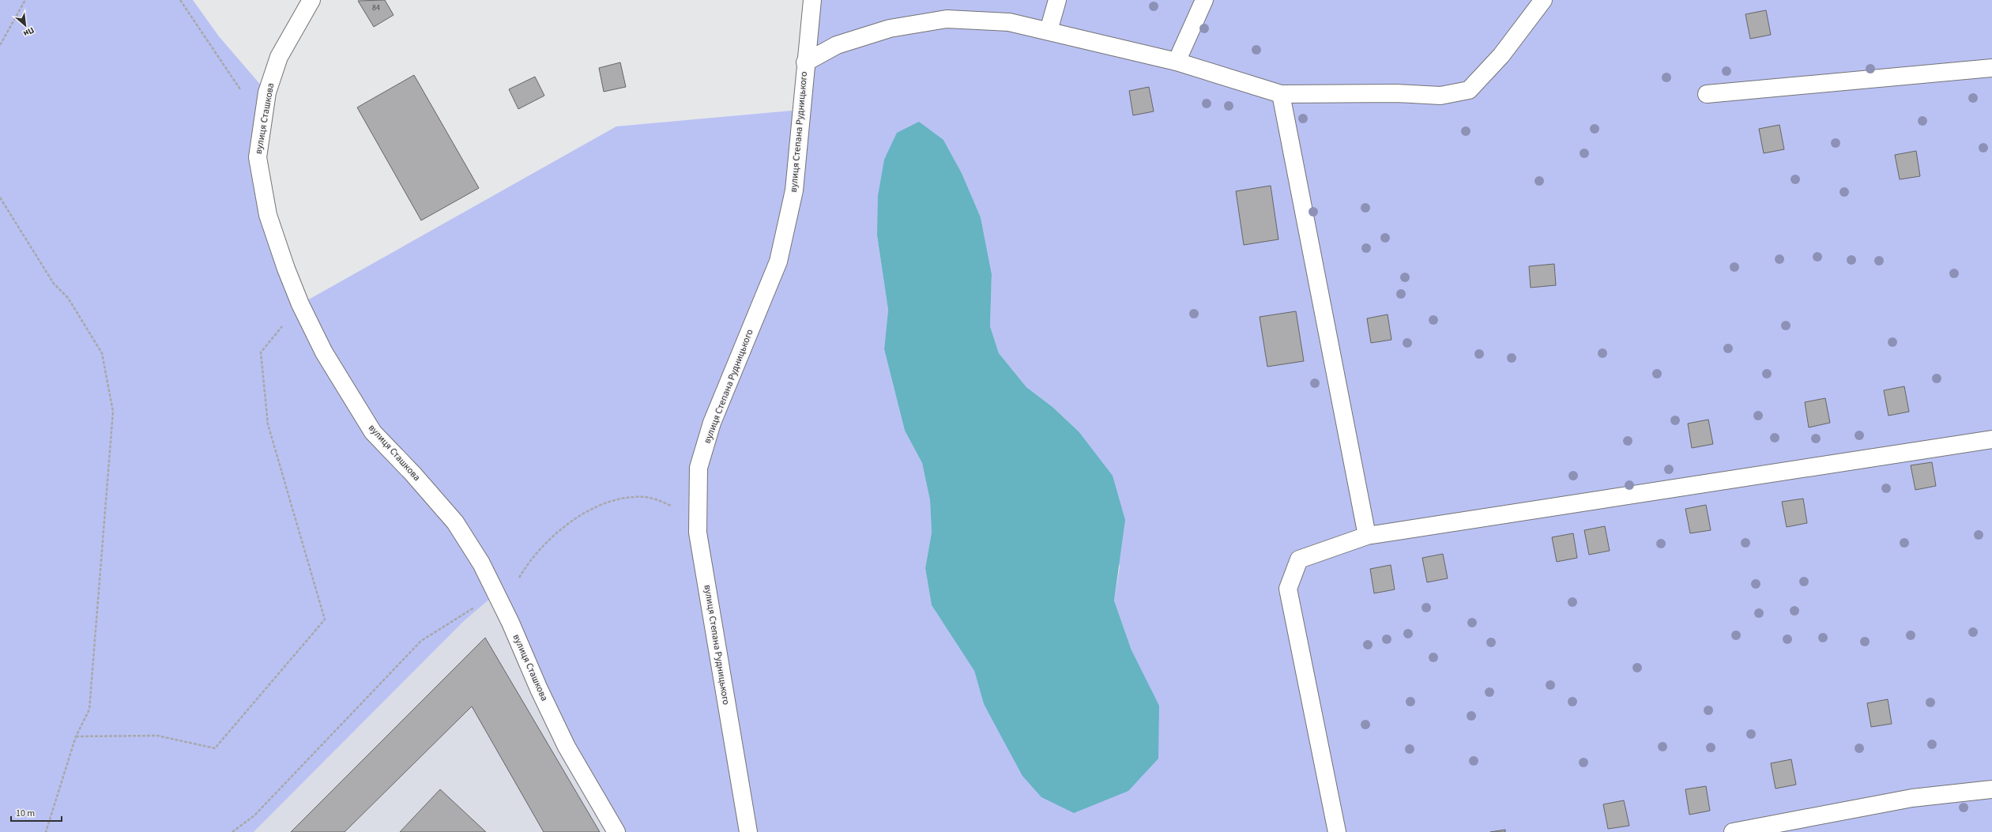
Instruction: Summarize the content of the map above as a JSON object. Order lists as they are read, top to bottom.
{
  "streets": {
    "street": ["вулиця Сташкова", "вулиця Степана Рудницького"]
  },
  "house_numbers": ["84"],
  "scale_bar": "10 m",
  "north": "bottom right"
}
